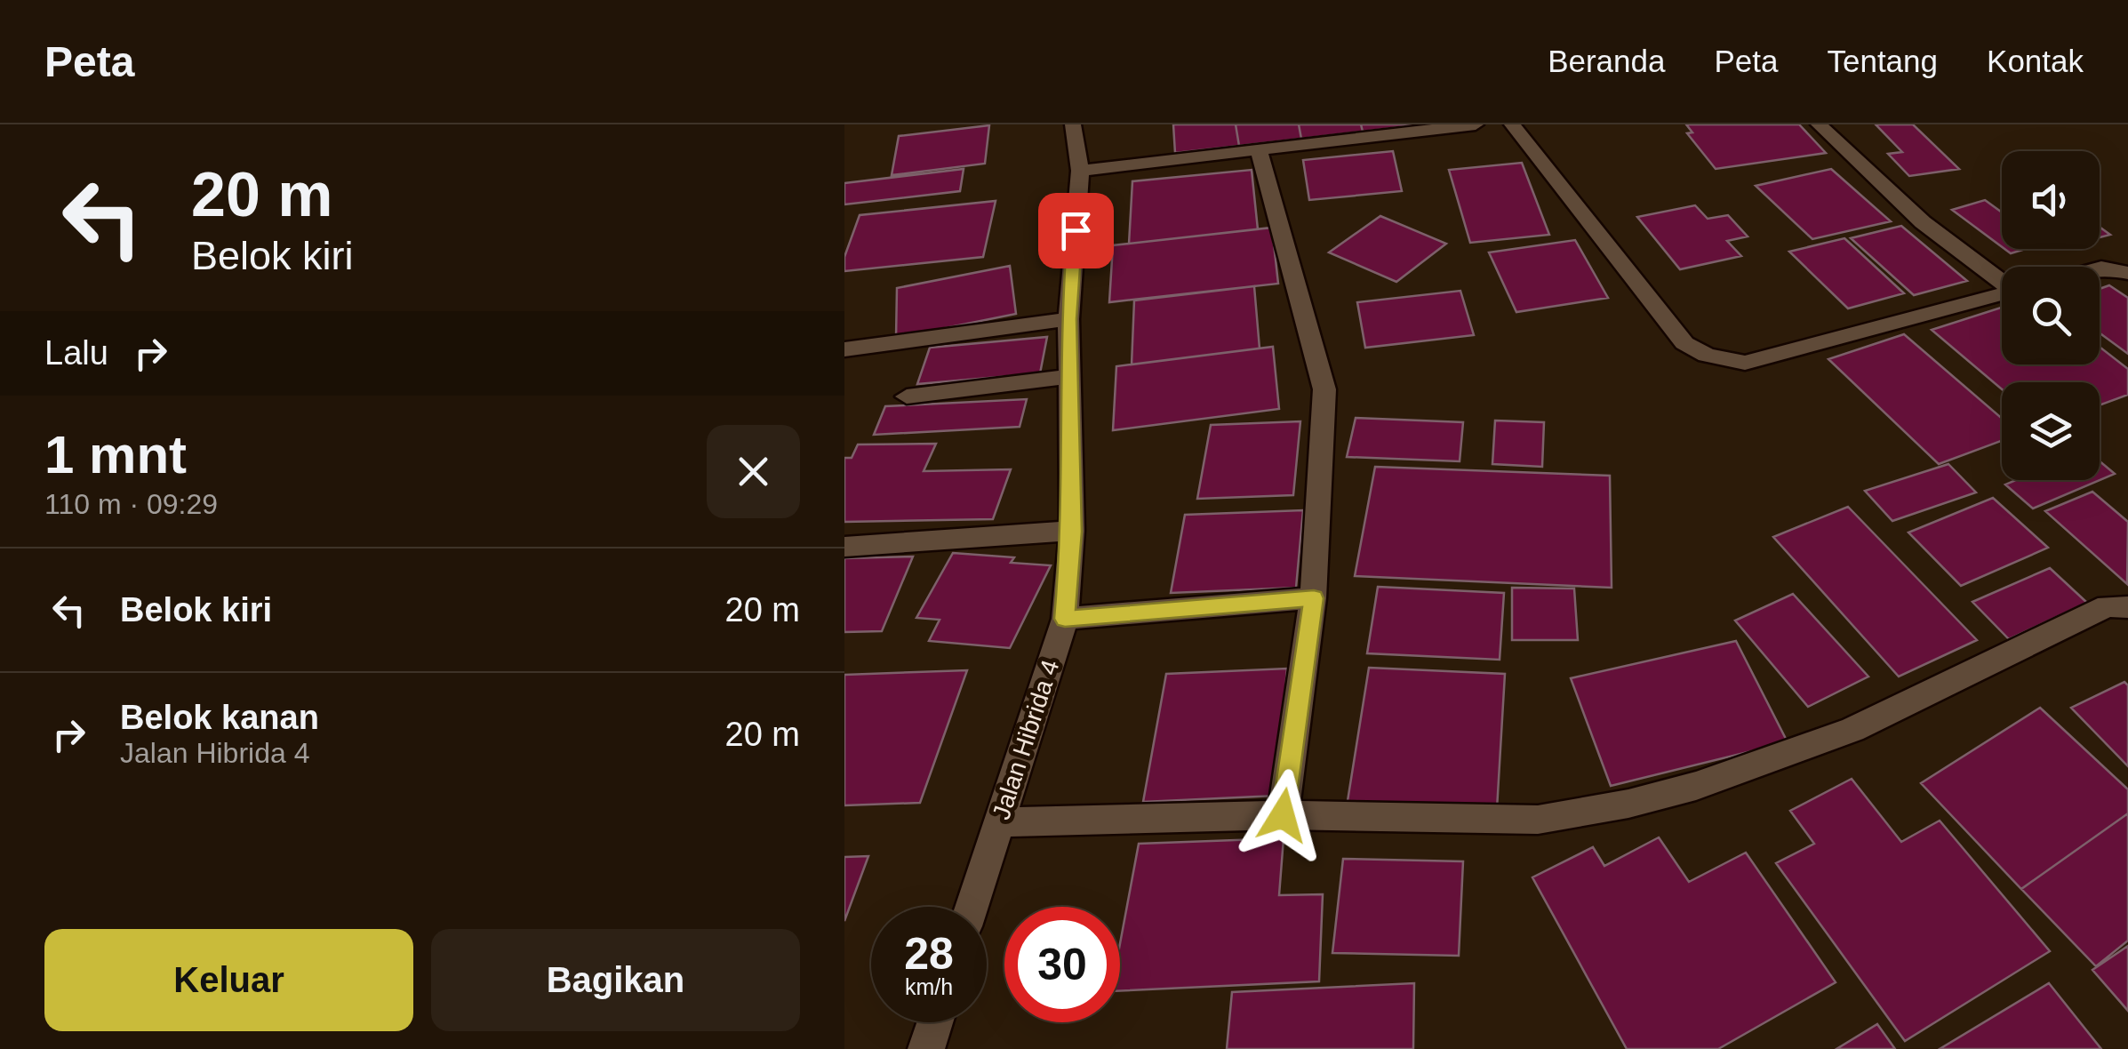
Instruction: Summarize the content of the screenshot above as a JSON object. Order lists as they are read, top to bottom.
{
  "streets": {
    "street": ["Jalan Hibrida 4"]
  },
  "page": {
    "header": "Peta",
    "nav": [
      "Beranda",
      "Peta",
      "Tentang",
      "Kontak"
    ],
    "turn": ["20 m", "Belok kiri"],
    "then": "Lalu",
    "heading": ["1 mnt", "110 m · 09:29"],
    "list": [
      {
        "name": "Belok kiri",
        "value": "20 m"
      },
      {
        "name": "Belok kanan",
        "note": "Jalan Hibrida 4",
        "value": "20 m"
      }
    ],
    "speed": "28 km/h",
    "limit": "30",
    "buttons": ["Keluar", "Bagikan"]
  }
}
